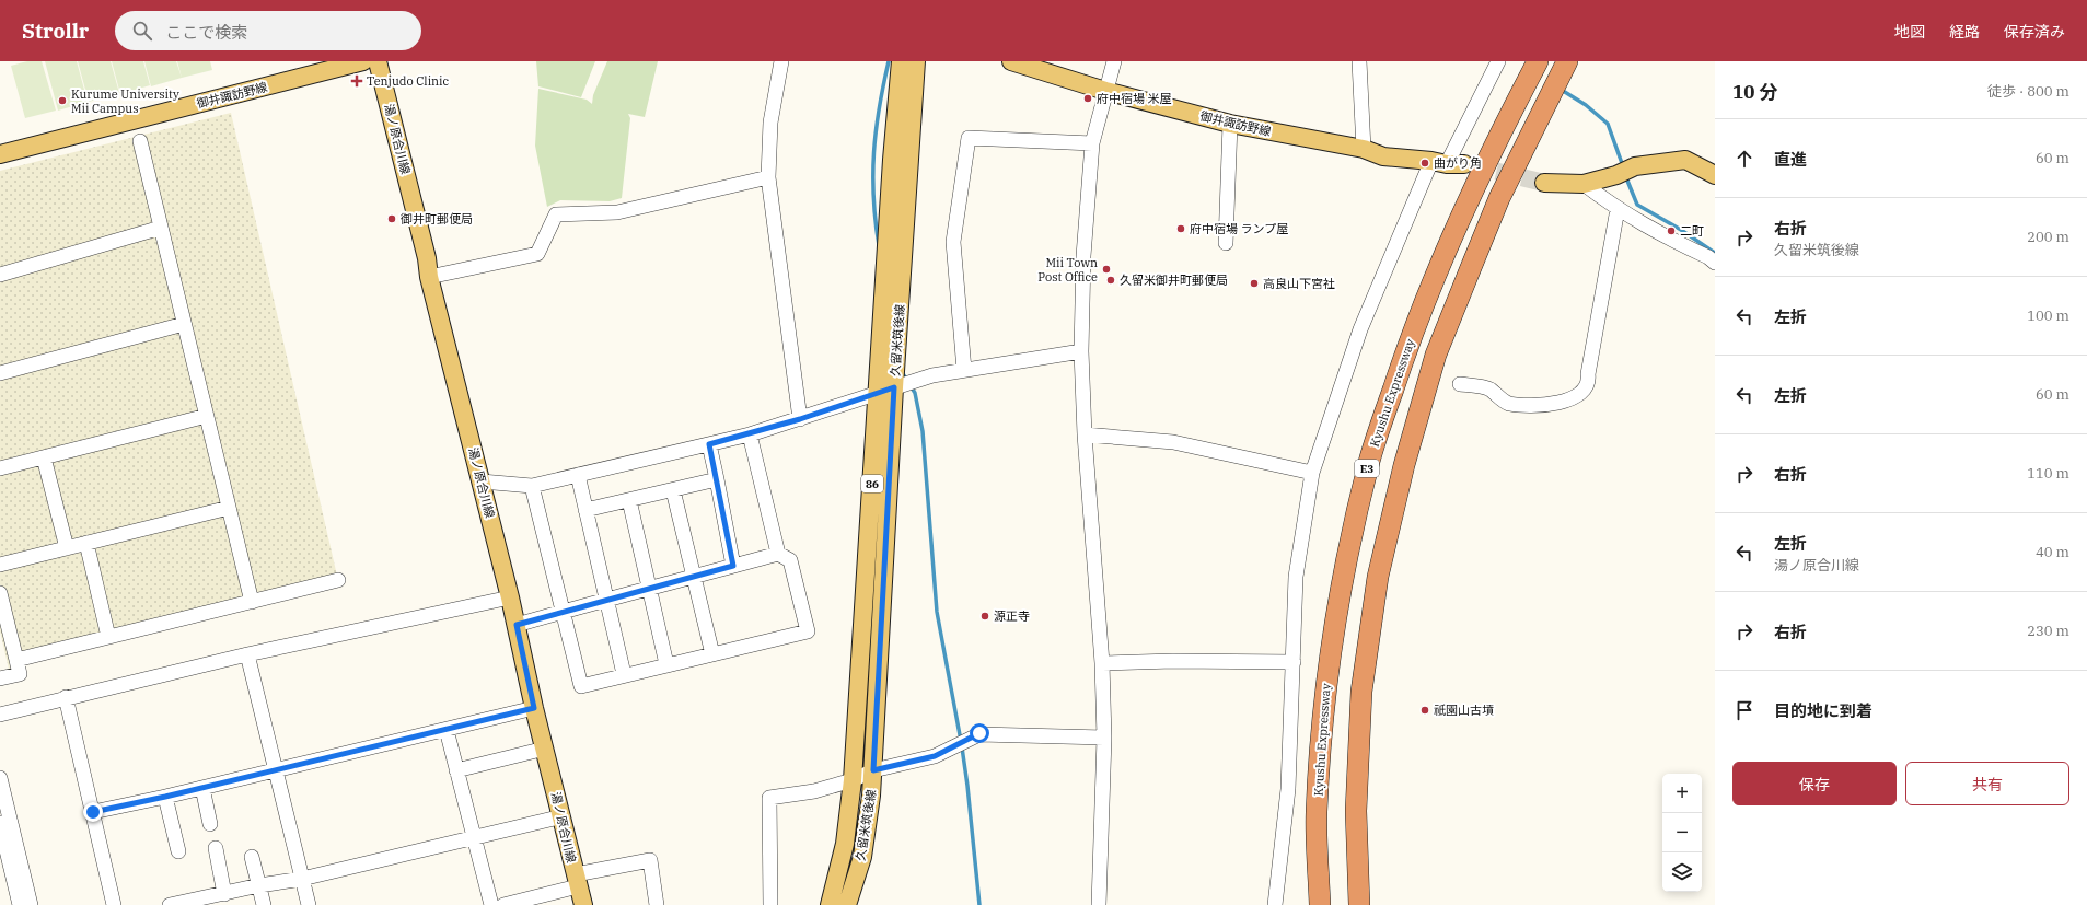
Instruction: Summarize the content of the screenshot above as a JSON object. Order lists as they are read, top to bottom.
{
  "streets": {
    "highway": ["Kyushu Expressway", "E3"],
    "main road": [
      "御井諏訪野線",
      "湯ノ原合川線",
      "久留米筑後線",
      "86"
    ]
  },
  "places": {
    "health": ["Tenjudo Clinic"],
    "other": [
      "府中宿場 米屋",
      "Kurume University Mii Campus",
      "曲がり角",
      "御井町郵便局",
      "府中宿場 ランプ屋",
      "二町",
      "Mii Town Post Office",
      "久留米御井町郵便局",
      "高良山下宮社",
      "源正寺",
      "祇園山古墳"
    ]
  },
  "page": {
    "header": "Strollr",
    "search": "ここで検索",
    "nav": ["地図", "経路", "保存済み"],
    "heading": ["10 分", "徒歩 · 800 m"],
    "list": [
      ["直進", "60 m"],
      ["右折", "久留米筑後線", "200 m"],
      ["左折", "100 m"],
      ["左折", "60 m"],
      ["右折", "110 m"],
      ["左折", "湯ノ原合川線", "40 m"],
      ["右折", "230 m"],
      "目的地に到着"
    ],
    "buttons": ["保存", "共有"],
    "map_buttons": ["+", "−"]
  }
}
